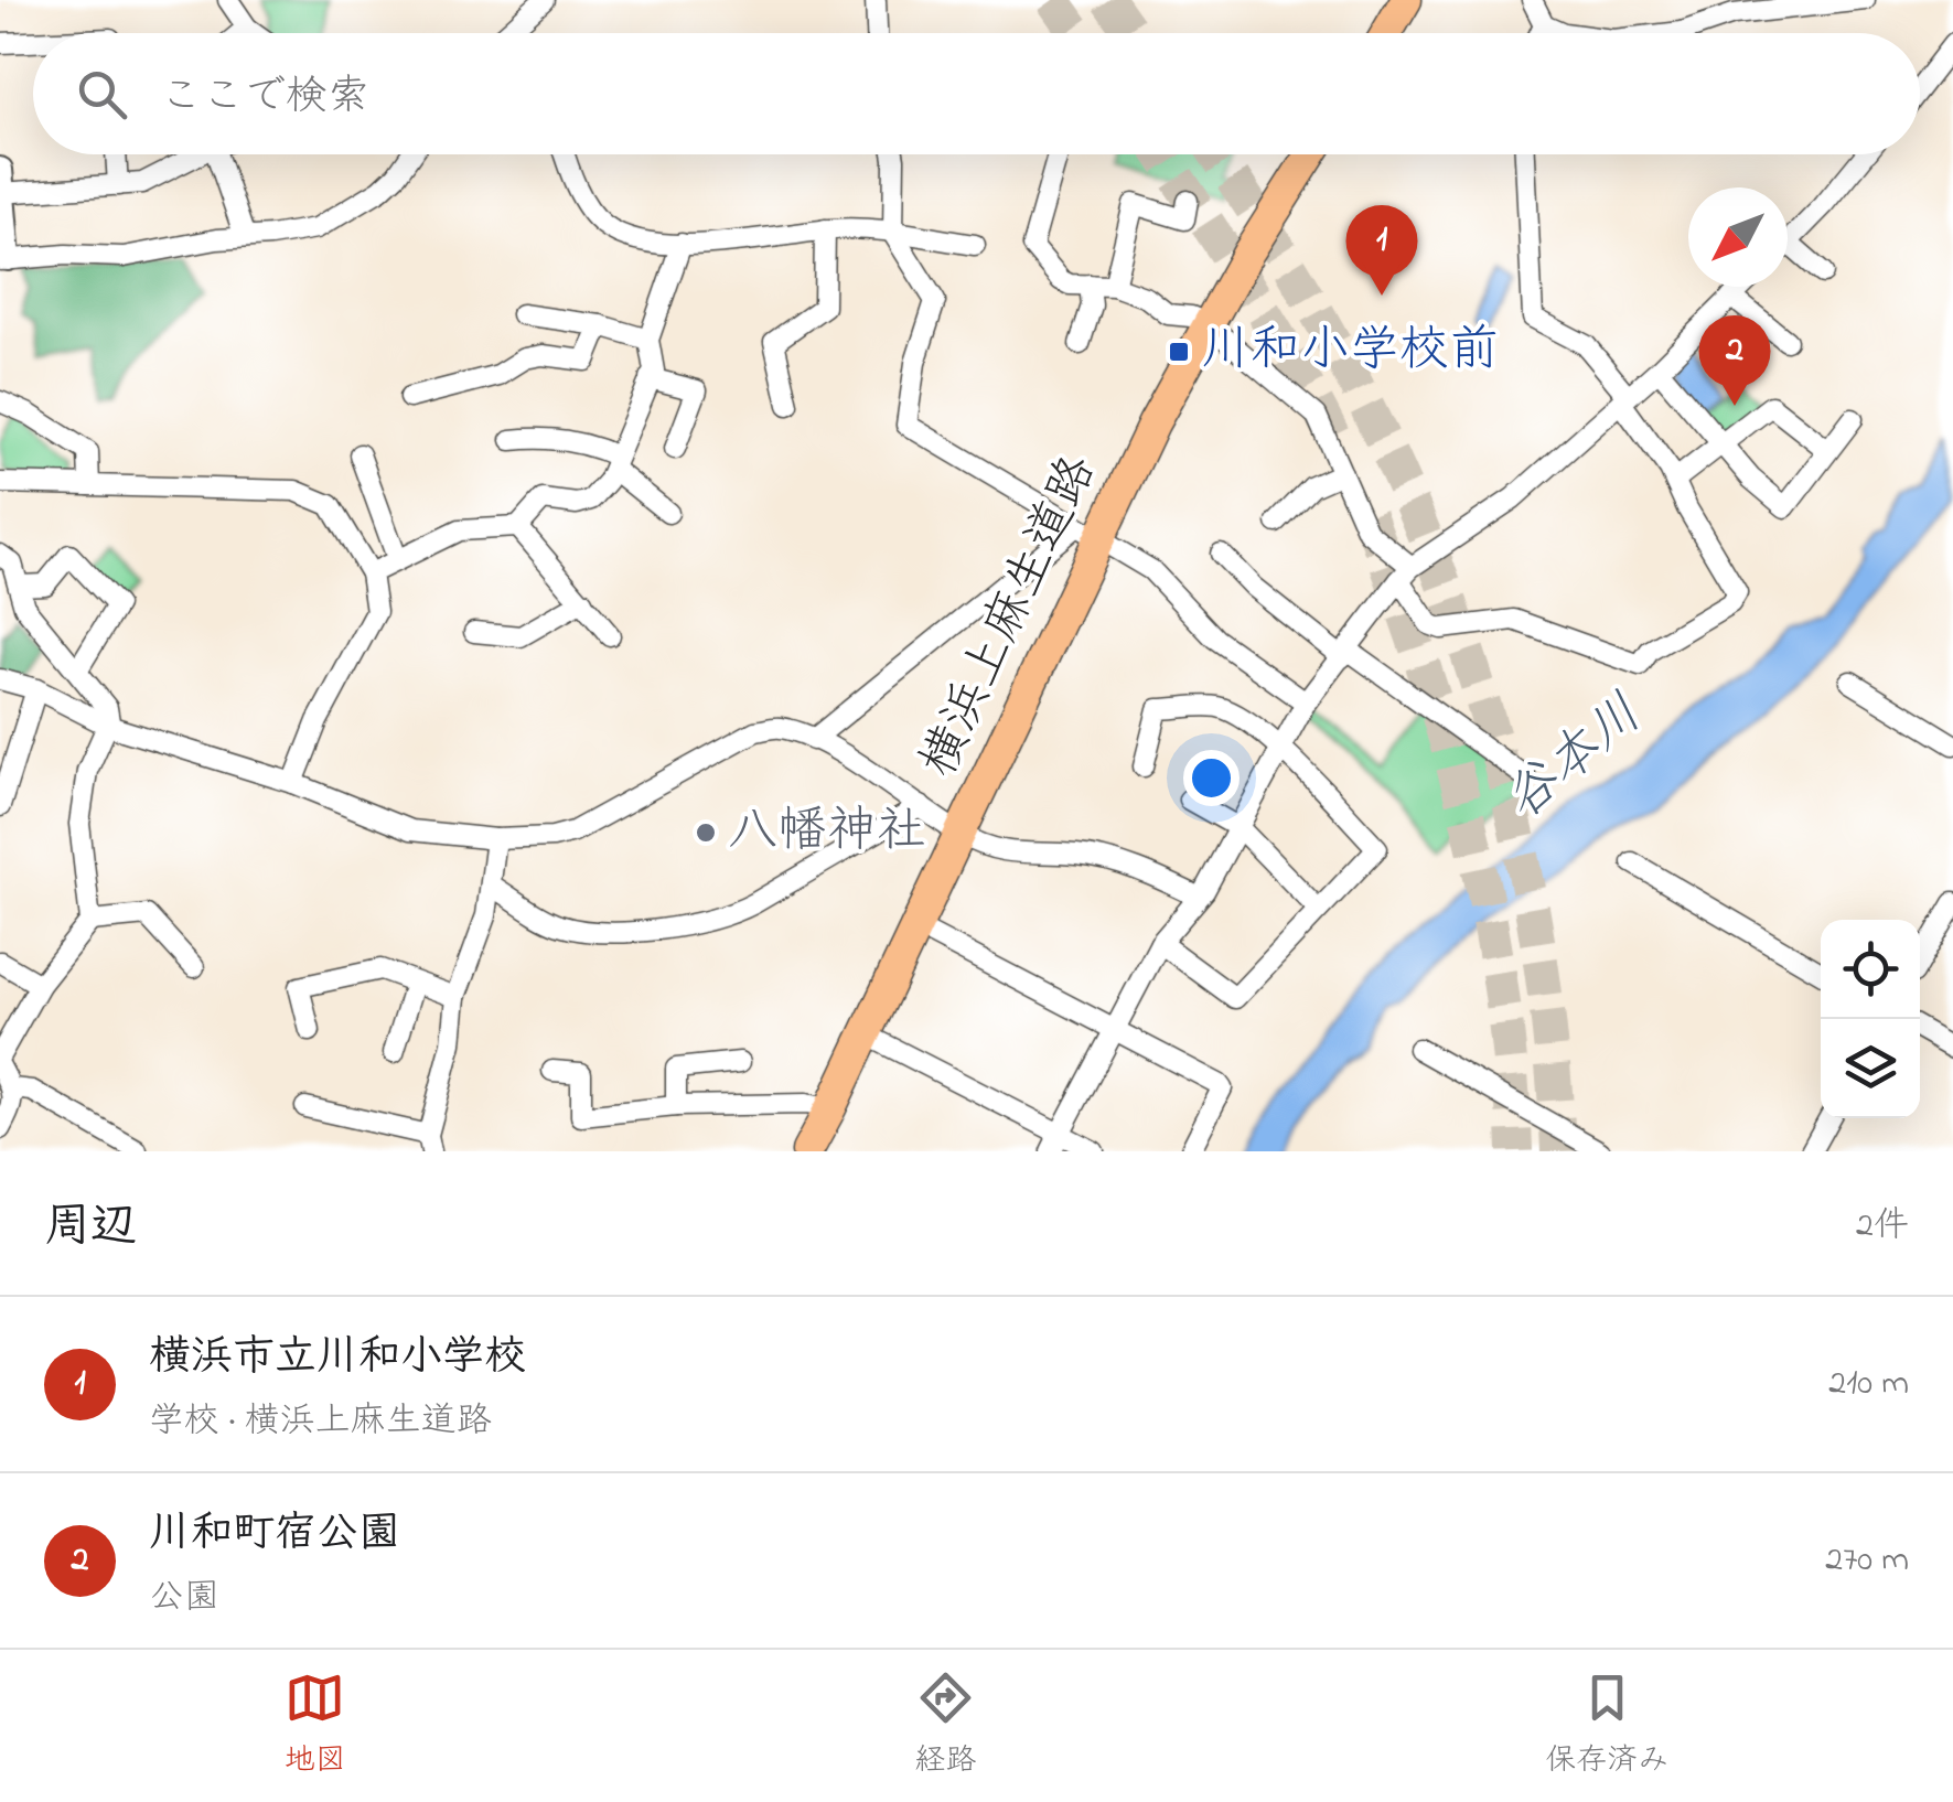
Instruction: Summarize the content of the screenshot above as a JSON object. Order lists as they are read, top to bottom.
{
  "streets": {
    "main road": ["横浜上麻生道路"]
  },
  "water": ["谷本川"],
  "places": {
    "transit": ["川和小学校前"],
    "other": ["八幡神社"]
  },
  "north": "bottom left",
  "page": {
    "search": "ここで検索",
    "pins": ["1", "2"],
    "heading": ["周辺", "2件"],
    "list": [
      {
        "mark": "1",
        "name": "横浜市立川和小学校",
        "note": "学校 · 横浜上麻生道路",
        "value": "210 m"
      },
      {
        "mark": "2",
        "name": "川和町宿公園",
        "note": "公園",
        "value": "270 m"
      }
    ],
    "nav": ["地図", "経路", "保存済み"]
  }
}
